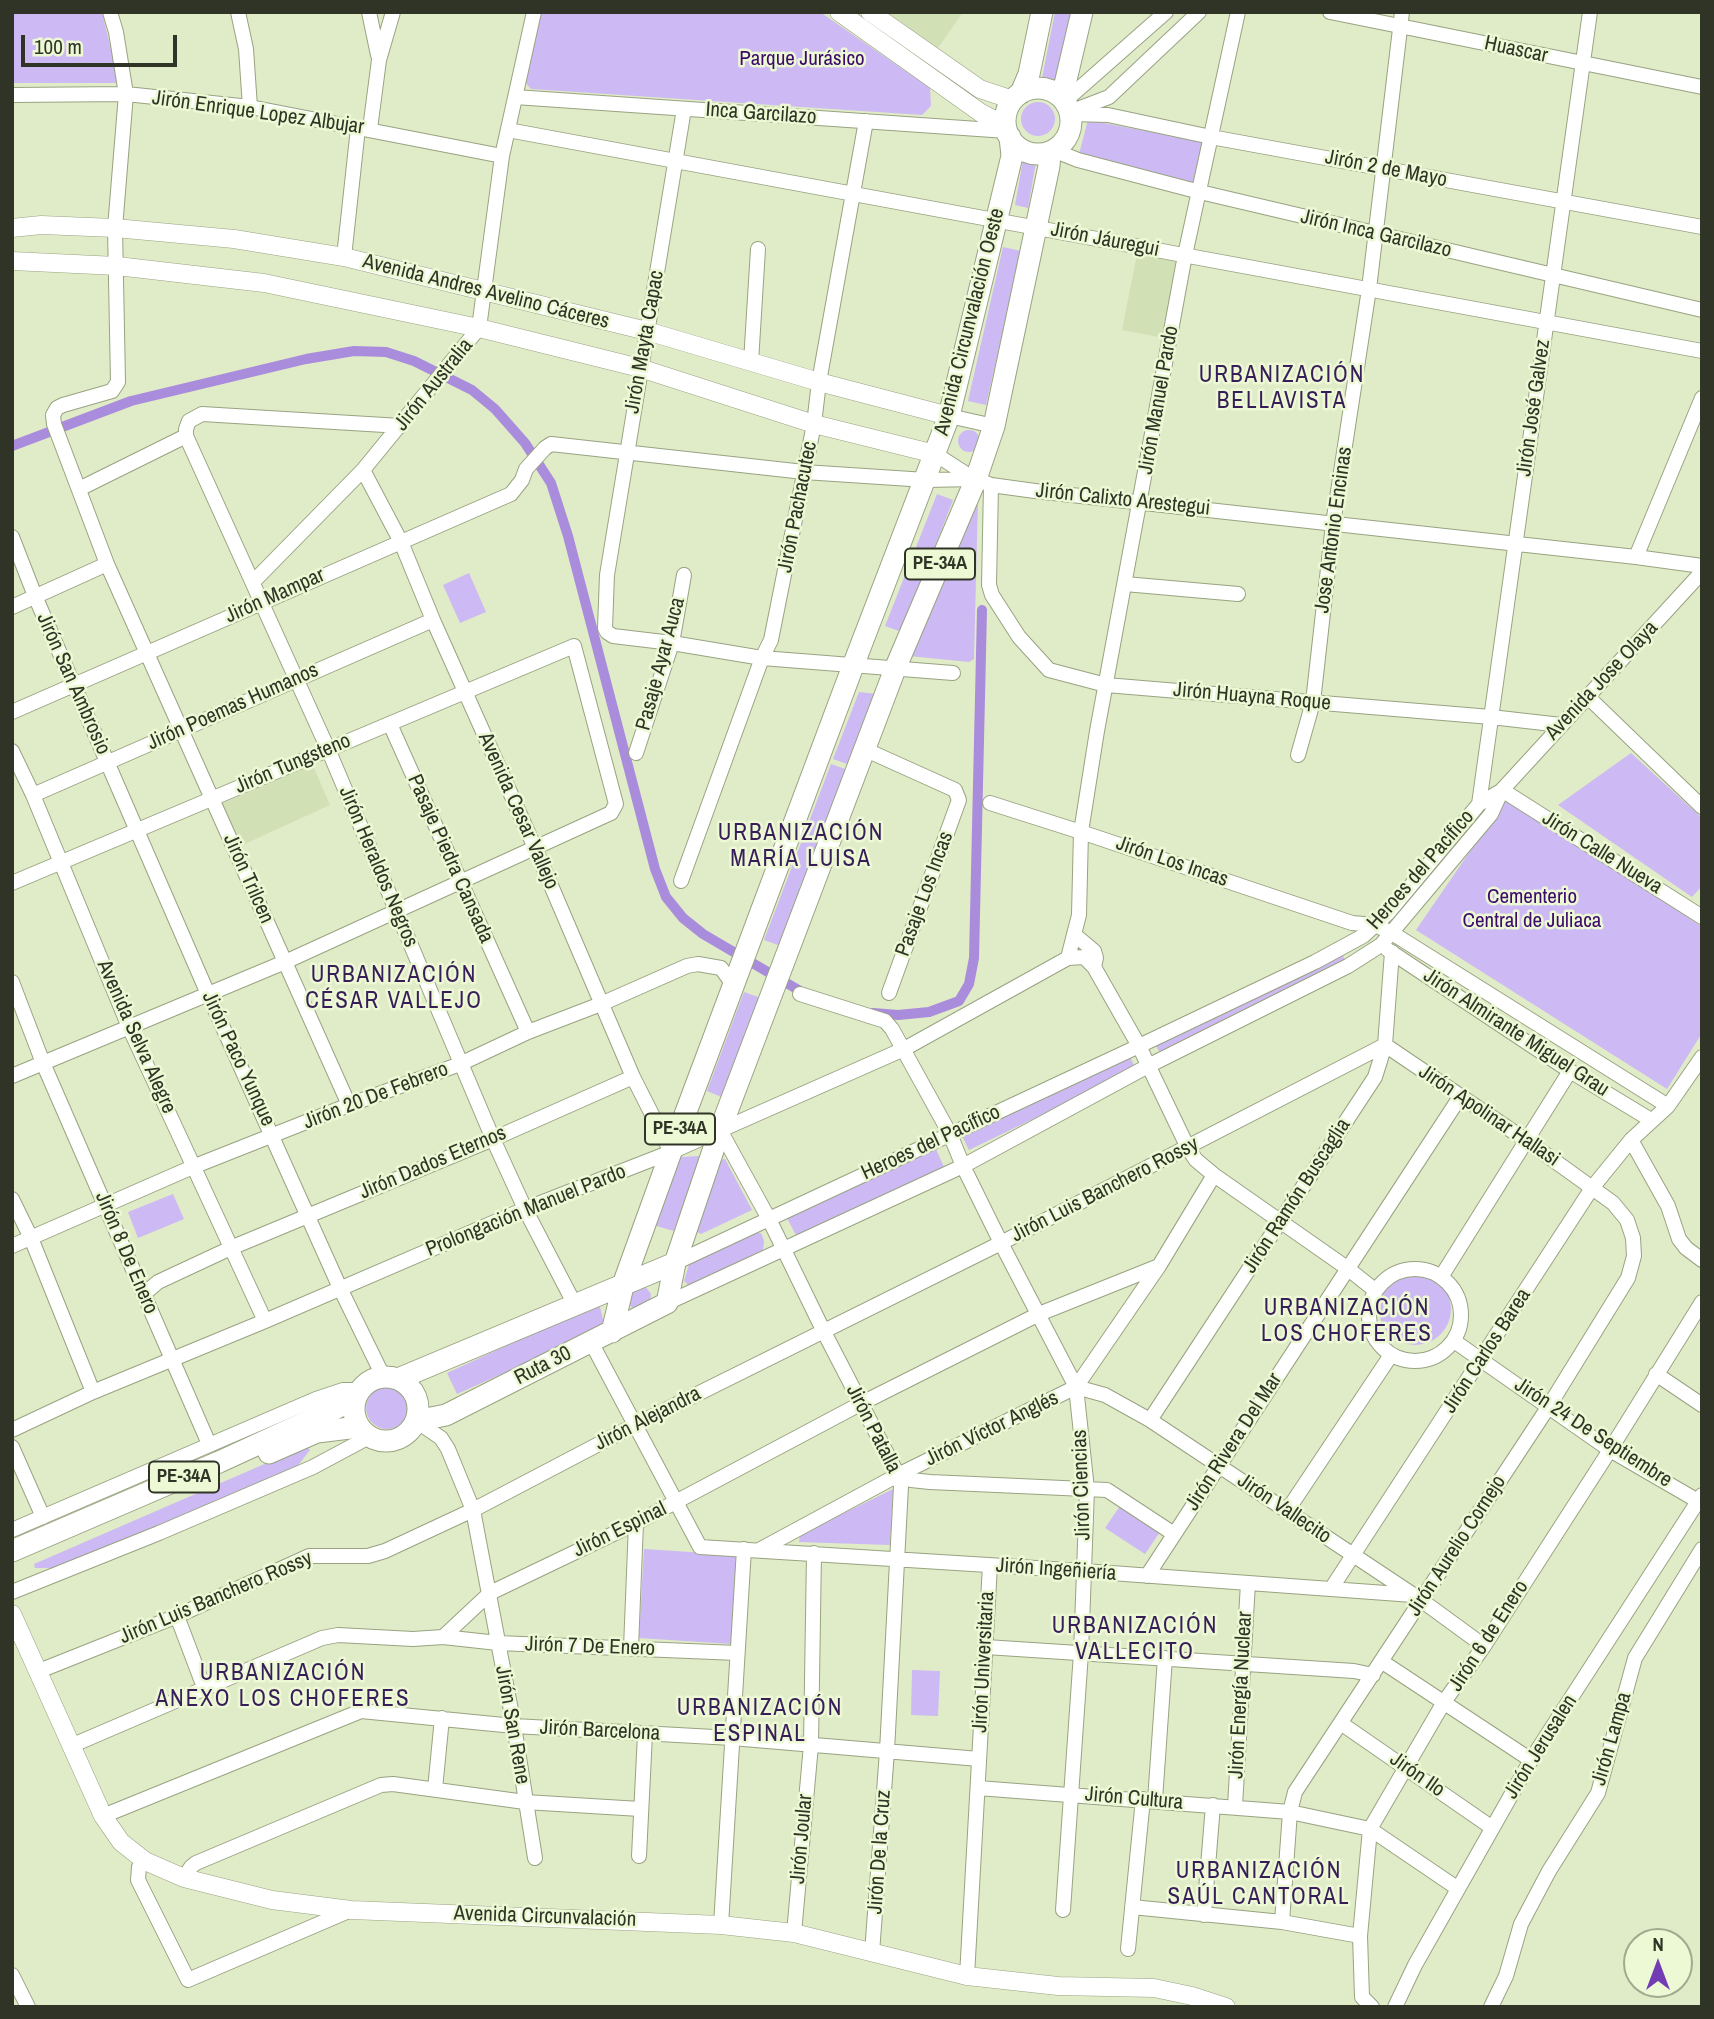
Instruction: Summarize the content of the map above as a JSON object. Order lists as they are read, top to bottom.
{
  "streets": {
    "highway": [
      "Avenida Circunvalación Oeste",
      "PE-34A",
      "Heroes del Pacífico",
      "Ruta 30"
    ],
    "main road": ["Avenida Andres Avelino Cáceres", "Avenida Circunvalación"],
    "street": [
      "Huascar",
      "Jirón Enrique Lopez Albujar",
      "Inca Garcilazo",
      "Jirón 2 de Mayo",
      "Jirón Inca Garcilazo",
      "Jirón Jáuregui",
      "Jirón Mayta Capac",
      "Jirón Australia",
      "Jirón Manuel Pardo",
      "Jirón José Galvez",
      "Jirón Calixto Arestegui",
      "Jirón Pachacutec",
      "Jose Antonio Encinas",
      "Jirón Mampar",
      "Pasaje Ayar Auca",
      "Avenida Jose Olaya",
      "Jirón San Ambrosio",
      "Jirón Huayna Roque",
      "Jirón Poemas Humanos",
      "Jirón Tungsteno",
      "Avenida Cesar Vallejo",
      "Jirón Calle Nueva",
      "Pasaje Piedra Cansada",
      "Jirón Los Incas",
      "Jirón Heraldos Negros",
      "Jirón Trilcen",
      "Pasaje Los Incas",
      "Jirón Almirante Miguel Grau",
      "Avenida Selva Alegre",
      "Jirón Paco Yunque",
      "Jirón 20 De Febrero",
      "Jirón Apolinar Hallasi",
      "Jirón Dados Eternos",
      "Jirón Luis Banchero Rossy",
      "Jirón Ramón Buscaglia",
      "Prolongación Manuel Pardo",
      "Jirón 8 De Enero",
      "Jirón Carlos Barea",
      "Jirón Alejandra",
      "Jirón Patalla",
      "Jirón Víctor Anglés",
      "Jirón 24 De Septiembre",
      "Jirón Rivera Del Mar",
      "Jirón Ciencias",
      "Jirón Vallecito",
      "Jirón Espinal",
      "Jirón Aurelio Cornejo",
      "Jirón Ingeñiería",
      "Jirón 6 de Enero",
      "Jirón 7 De Enero",
      "Jirón Universitaria",
      "Jirón Energía Nuclear",
      "Jirón San Rene",
      "Jirón Barcelona",
      "Jirón Lampa",
      "Jirón Jerusalen",
      "Jirón Ilo",
      "Jirón Cultura",
      "Jirón Joular",
      "Jirón De la Cruz"
    ]
  },
  "crossings": [
    ["Huascar", "Jirón José Galvez"],
    ["Huascar", "Jose Antonio Encinas"],
    ["Jirón Enrique Lopez Albujar", "Jirón Australia"],
    ["Inca Garcilazo", "Jirón 2 de Mayo"],
    ["Inca Garcilazo", "Jirón Inca Garcilazo"],
    ["Inca Garcilazo", "Avenida Circunvalación Oeste"],
    ["Inca Garcilazo", "Jirón Mayta Capac"],
    ["Inca Garcilazo", "Jirón Australia"],
    ["Inca Garcilazo", "Jirón Pachacutec"],
    ["Jirón 2 de Mayo", "Jirón Inca Garcilazo"],
    ["Jirón 2 de Mayo", "Avenida Circunvalación Oeste"],
    ["Jirón 2 de Mayo", "Jirón Manuel Pardo"],
    ["Jirón 2 de Mayo", "Jirón José Galvez"],
    ["Jirón 2 de Mayo", "Jose Antonio Encinas"],
    ["Jirón Inca Garcilazo", "Avenida Circunvalación Oeste"],
    ["Jirón Inca Garcilazo", "Jirón Manuel Pardo"],
    ["Jirón Inca Garcilazo", "Jirón José Galvez"],
    ["Jirón Inca Garcilazo", "Jose Antonio Encinas"],
    ["Jirón Jáuregui", "Avenida Circunvalación Oeste"],
    ["Jirón Jáuregui", "Jirón Mayta Capac"],
    ["Jirón Jáuregui", "Jirón Australia"],
    ["Jirón Jáuregui", "Jirón Manuel Pardo"],
    ["Jirón Jáuregui", "Jirón José Galvez"],
    ["Jirón Jáuregui", "Jirón Pachacutec"],
    ["Jirón Jáuregui", "Jose Antonio Encinas"],
    ["Avenida Andres Avelino Cáceres", "Avenida Circunvalación Oeste"],
    ["Avenida Andres Avelino Cáceres", "Jirón Mayta Capac"],
    ["Avenida Andres Avelino Cáceres", "Jirón Australia"],
    ["Avenida Andres Avelino Cáceres", "Jirón Pachacutec"],
    ["Avenida Andres Avelino Cáceres", "Jirón Trilcen"],
    ["Avenida Circunvalación Oeste", "Jirón Calixto Arestegui"],
    ["Avenida Circunvalación Oeste", "Jirón Huayna Roque"],
    ["Avenida Circunvalación Oeste", "Avenida Cesar Vallejo"],
    ["Avenida Circunvalación Oeste", "Heroes del Pacífico"],
    ["Avenida Circunvalación Oeste", "Pasaje Los Incas"],
    ["Avenida Circunvalación Oeste", "Jirón 20 De Febrero"],
    ["Avenida Circunvalación Oeste", "Prolongación Manuel Pardo"],
    ["Avenida Circunvalación Oeste", "Ruta 30"],
    ["Avenida Circunvalación Oeste", "Jirón Patalla"],
    ["Jirón Mayta Capac", "Jirón Calixto Arestegui"],
    ["Jirón Mayta Capac", "Pasaje Ayar Auca"],
    ["Jirón Australia", "Avenida Cesar Vallejo"],
    ["Jirón Australia", "Jirón Heraldos Negros"],
    ["Jirón Manuel Pardo", "Jirón Calixto Arestegui"],
    ["Jirón Manuel Pardo", "Jirón Huayna Roque"],
    ["Jirón Manuel Pardo", "Jirón Los Incas"],
    ["Jirón José Galvez", "Jirón Calixto Arestegui"],
    ["Jirón José Galvez", "Jirón Huayna Roque"],
    ["Jirón José Galvez", "Heroes del Pacífico"],
    ["Jirón Calixto Arestegui", "Jirón Pachacutec"],
    ["Jirón Calixto Arestegui", "Jose Antonio Encinas"],
    ["Jirón Calixto Arestegui", "Jirón Mampar"],
    ["Jirón Calixto Arestegui", "Jirón Huayna Roque"],
    ["Jose Antonio Encinas", "Jirón Huayna Roque"],
    ["PE-34A", "Ruta 30"],
    ["PE-34A", "Jirón San Rene"],
    ["Jirón Mampar", "Jirón San Ambrosio"],
    ["Jirón Mampar", "Avenida Cesar Vallejo"],
    ["Jirón Mampar", "Jirón Heraldos Negros"],
    ["Jirón Mampar", "Jirón Trilcen"],
    ["Avenida Jose Olaya", "Jirón Huayna Roque"],
    ["Avenida Jose Olaya", "Jirón Calle Nueva"],
    ["Avenida Jose Olaya", "Heroes del Pacífico"],
    ["Jirón San Ambrosio", "Jirón Poemas Humanos"],
    ["Jirón San Ambrosio", "Jirón Tungsteno"],
    ["Jirón San Ambrosio", "Jirón Paco Yunque"],
    ["Jirón Poemas Humanos", "Avenida Cesar Vallejo"],
    ["Jirón Poemas Humanos", "Jirón Heraldos Negros"],
    ["Jirón Poemas Humanos", "Jirón Trilcen"],
    ["Jirón Poemas Humanos", "Avenida Selva Alegre"],
    ["Jirón Tungsteno", "Avenida Cesar Vallejo"],
    ["Jirón Tungsteno", "Pasaje Piedra Cansada"],
    ["Jirón Tungsteno", "Jirón Heraldos Negros"],
    ["Jirón Tungsteno", "Jirón Trilcen"],
    ["Jirón Tungsteno", "Avenida Selva Alegre"],
    ["Jirón Tungsteno", "Jirón Paco Yunque"],
    ["Avenida Cesar Vallejo", "Jirón 20 De Febrero"],
    ["Avenida Cesar Vallejo", "Jirón Dados Eternos"],
    ["Avenida Cesar Vallejo", "Prolongación Manuel Pardo"],
    ["Jirón Calle Nueva", "Heroes del Pacífico"],
    ["Pasaje Piedra Cansada", "Jirón 20 De Febrero"],
    ["Jirón Los Incas", "Heroes del Pacífico"],
    ["Jirón Heraldos Negros", "Jirón 20 De Febrero"],
    ["Jirón Heraldos Negros", "Jirón Dados Eternos"],
    ["Jirón Heraldos Negros", "Prolongación Manuel Pardo"],
    ["Jirón Heraldos Negros", "Ruta 30"],
    ["Heroes del Pacífico", "Jirón Almirante Miguel Grau"],
    ["Heroes del Pacífico", "Jirón Ramón Buscaglia"],
    ["Heroes del Pacífico", "Ruta 30"],
    ["Heroes del Pacífico", "Jirón Patalla"],
    ["Jirón Trilcen", "Jirón 20 De Febrero"],
    ["Jirón Almirante Miguel Grau", "Jirón Ramón Buscaglia"],
    ["Jirón Almirante Miguel Grau", "Jirón Carlos Barea"],
    ["Avenida Selva Alegre", "Jirón 20 De Febrero"],
    ["Avenida Selva Alegre", "Jirón Dados Eternos"],
    ["Avenida Selva Alegre", "Prolongación Manuel Pardo"],
    ["Jirón Paco Yunque", "Jirón 20 De Febrero"],
    ["Jirón Paco Yunque", "Jirón Dados Eternos"],
    ["Jirón Paco Yunque", "Prolongación Manuel Pardo"],
    ["Jirón 20 De Febrero", "Jirón 8 De Enero"],
    ["Jirón Apolinar Hallasi", "Jirón Luis Banchero Rossy"],
    ["Jirón Apolinar Hallasi", "Jirón Ramón Buscaglia"],
    ["Jirón Apolinar Hallasi", "Jirón Carlos Barea"],
    ["Jirón Apolinar Hallasi", "Jirón Rivera Del Mar"],
    ["Jirón Apolinar Hallasi", "Jirón Aurelio Cornejo"],
    ["Jirón Dados Eternos", "Jirón 8 De Enero"],
    ["Jirón Luis Banchero Rossy", "Jirón Ramón Buscaglia"],
    ["Jirón Luis Banchero Rossy", "Jirón Alejandra"],
    ["Jirón Luis Banchero Rossy", "Jirón Patalla"],
    ["Jirón Luis Banchero Rossy", "Jirón San Rene"],
    ["Jirón Luis Banchero Rossy", "Avenida Circunvalación"],
    ["Jirón Ramón Buscaglia", "Jirón Vallecito"],
    ["Prolongación Manuel Pardo", "Jirón 8 De Enero"],
    ["Prolongación Manuel Pardo", "Jirón Patalla"],
    ["Jirón Carlos Barea", "Jirón 24 De Septiembre"],
    ["Jirón Carlos Barea", "Jirón Vallecito"],
    ["Jirón Carlos Barea", "Jirón Aurelio Cornejo"],
    ["Jirón Carlos Barea", "Jirón Ingeñiería"],
    ["Ruta 30", "Jirón San Rene"],
    ["Jirón Alejandra", "Jirón Patalla"],
    ["Jirón Alejandra", "Jirón San Rene"],
    ["Jirón Patalla", "Jirón Víctor Anglés"],
    ["Jirón Patalla", "Jirón Espinal"],
    ["Jirón Patalla", "Jirón Ingeñiería"],
    ["Jirón Patalla", "Jirón Barcelona"],
    ["Jirón Patalla", "Jirón De la Cruz"],
    ["Jirón Víctor Anglés", "Jirón Ciencias"],
    ["Jirón Víctor Anglés", "Jirón Vallecito"],
    ["Jirón Víctor Anglés", "Jirón Espinal"],
    ["Jirón Víctor Anglés", "Jirón Ingeñiería"],
    ["Jirón 24 De Septiembre", "Jirón Aurelio Cornejo"],
    ["Jirón 24 De Septiembre", "Jirón 6 de Enero"],
    ["Jirón 24 De Septiembre", "Jirón Jerusalen"],
    ["Jirón Rivera Del Mar", "Jirón Vallecito"],
    ["Jirón Rivera Del Mar", "Jirón Ingeñiería"],
    ["Jirón Ciencias", "Jirón Vallecito"],
    ["Jirón Ciencias", "Jirón Ingeñiería"],
    ["Jirón Ciencias", "Jirón Cultura"],
    ["Jirón Vallecito", "Jirón Aurelio Cornejo"],
    ["Jirón Vallecito", "Jirón Ingeñiería"],
    ["Jirón Vallecito", "Jirón 6 de Enero"],
    ["Jirón Espinal", "Jirón Ingeñiería"],
    ["Jirón Espinal", "Jirón 7 De Enero"],
    ["Jirón Espinal", "Jirón San Rene"],
    ["Jirón Aurelio Cornejo", "Jirón Ingeñiería"],
    ["Jirón Aurelio Cornejo", "Jirón Ilo"],
    ["Jirón Aurelio Cornejo", "Jirón Cultura"],
    ["Jirón Ingeñiería", "Jirón Universitaria"],
    ["Jirón Ingeñiería", "Jirón Energía Nuclear"],
    ["Jirón Ingeñiería", "Jirón Joular"],
    ["Jirón 6 de Enero", "Jirón Ilo"],
    ["Jirón 6 de Enero", "Jirón Cultura"],
    ["Jirón 7 De Enero", "Jirón San Rene"],
    ["Jirón Universitaria", "Jirón Barcelona"],
    ["Jirón Universitaria", "Jirón Cultura"],
    ["Jirón Universitaria", "Avenida Circunvalación"],
    ["Jirón Energía Nuclear", "Jirón Cultura"],
    ["Jirón San Rene", "Jirón Barcelona"],
    ["Jirón Barcelona", "Jirón Joular"],
    ["Jirón Barcelona", "Jirón De la Cruz"],
    ["Jirón Barcelona", "Avenida Circunvalación"],
    ["Jirón Jerusalen", "Jirón Ilo"],
    ["Jirón Joular", "Avenida Circunvalación"],
    ["Jirón De la Cruz", "Avenida Circunvalación"]
  ],
  "districts": [
    "URBANIZACIÓN BELLAVISTA",
    "URBANIZACIÓN MARÍA LUISA",
    "URBANIZACIÓN CÉSAR VALLEJO",
    "URBANIZACIÓN LOS CHOFERES",
    "URBANIZACIÓN VALLECITO",
    "URBANIZACIÓN ANEXO LOS CHOFERES",
    "URBANIZACIÓN ESPINAL",
    "URBANIZACIÓN SAÚL CANTORAL"
  ],
  "parks": ["Parque Jurásico", "Cementerio Central de Juliaca"],
  "scale_bar": "100 m",
  "north": "top"
}
